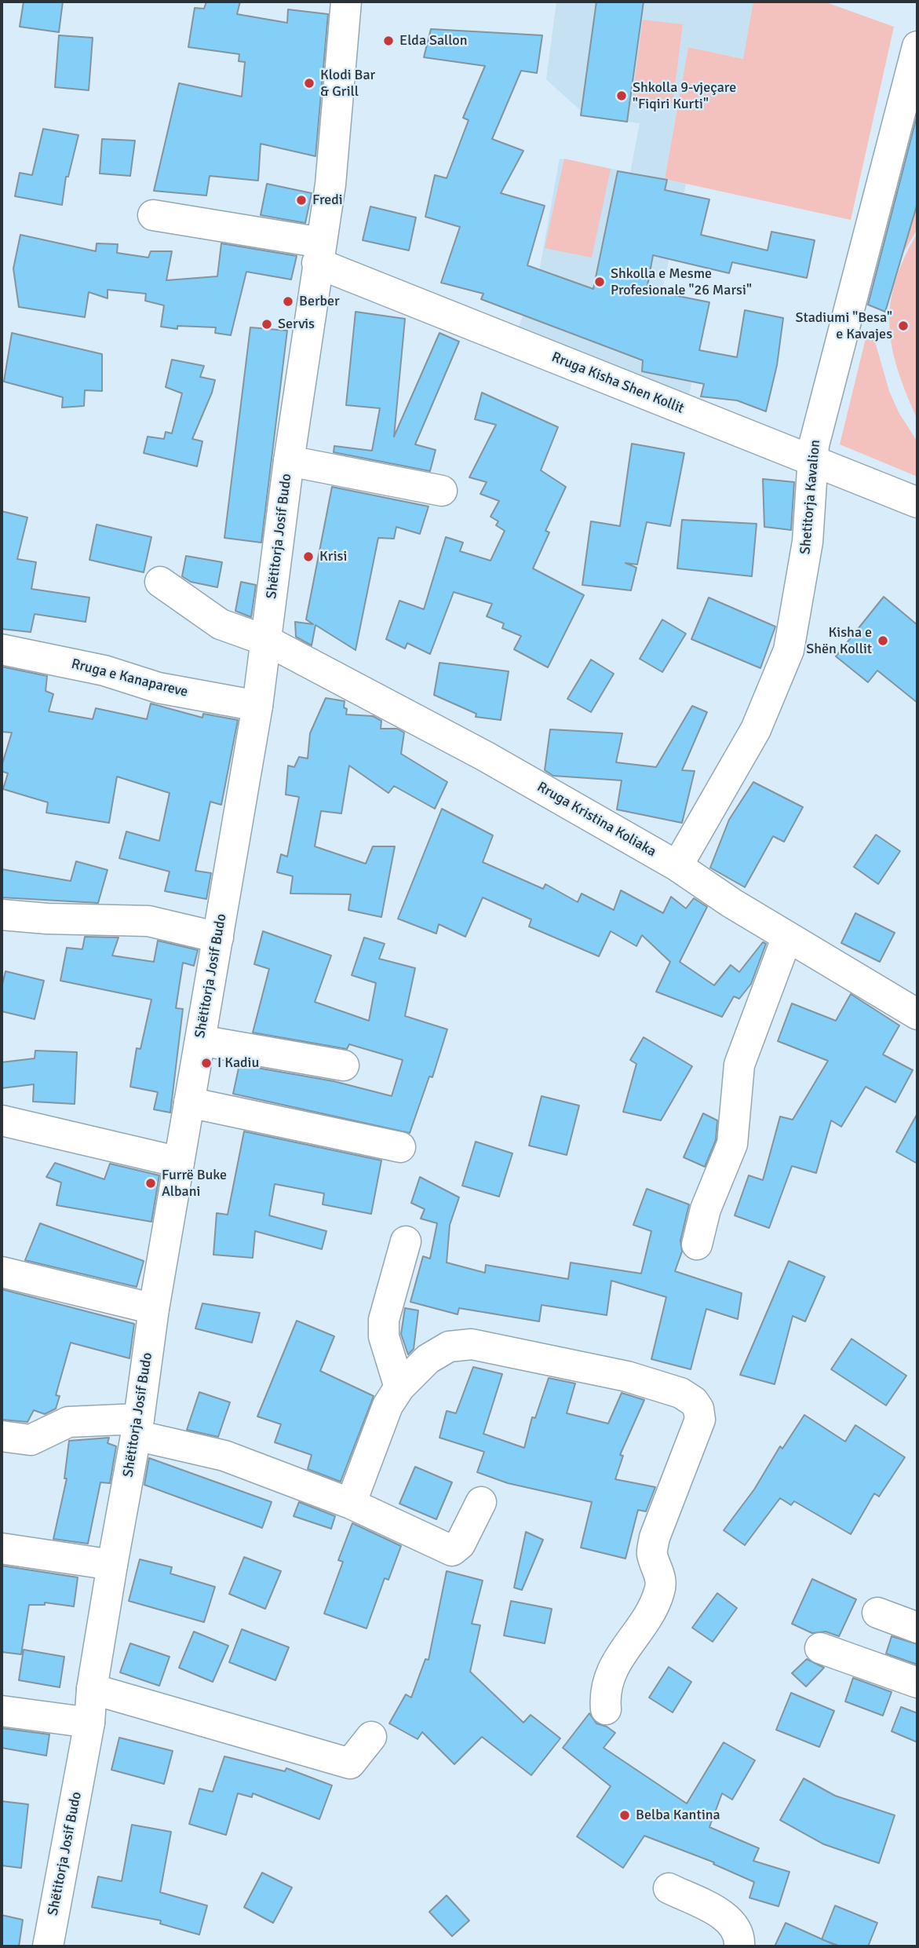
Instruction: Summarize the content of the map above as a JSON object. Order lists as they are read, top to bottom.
{
  "streets": {
    "street": [
      "Rruga Kisha Shen Kollit",
      "Shetitorja Kavalion",
      "Shëtitorja Josif Budo",
      "Rruga e Kanapareve",
      "Rruga Kristina Koliaka"
    ]
  },
  "crossings": [
    ["Rruga Kisha Shen Kollit", "Shetitorja Kavalion"],
    ["Rruga Kisha Shen Kollit", "Shëtitorja Josif Budo"],
    ["Shetitorja Kavalion", "Rruga Kristina Koliaka"],
    ["Shëtitorja Josif Budo", "Rruga e Kanapareve"],
    ["Shëtitorja Josif Budo", "Rruga Kristina Koliaka"]
  ],
  "places": [
    "Elda Sallon",
    "Klodi Bar & Grill",
    "Shkolla 9-vjeçare \"Fiqiri Kurti\"",
    "Fredi",
    "Shkolla e Mesme Profesionale \"26 Marsi\"",
    "Berber",
    "Servis",
    "Stadiumi \"Besa\" e Kavajes",
    "Krisi",
    "Kisha e Shën Kollit",
    "I Kadiu",
    "Furrë Buke Albani",
    "Belba Kantina"
  ]
}
